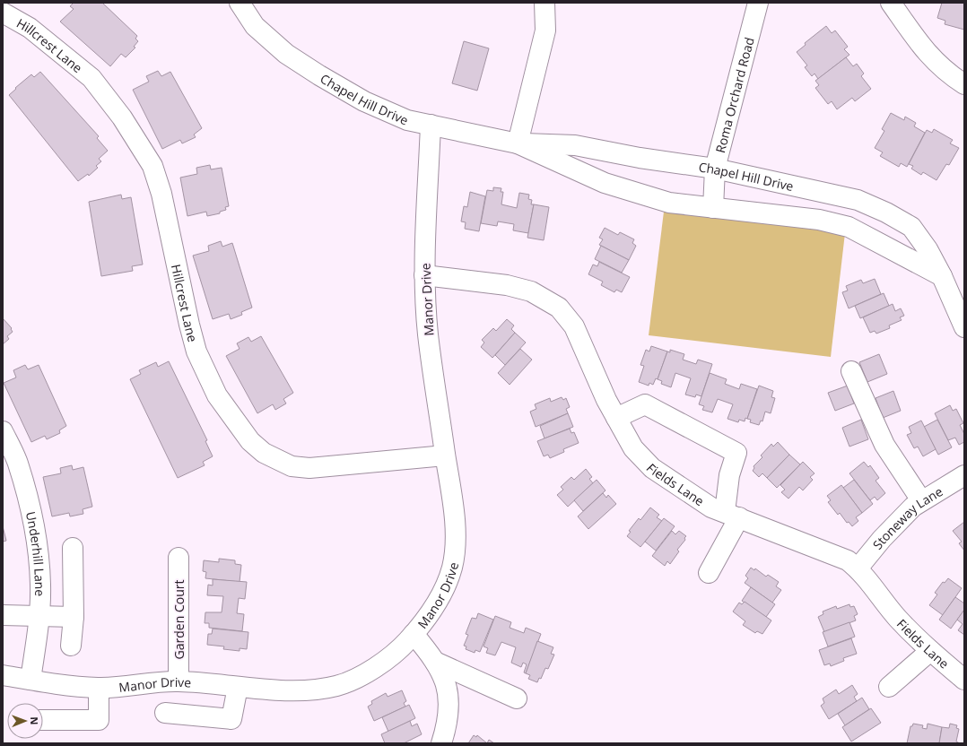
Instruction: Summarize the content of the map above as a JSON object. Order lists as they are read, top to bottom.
{
  "streets": {
    "street": [
      "Hillcrest Lane",
      "Roma Orchard Road",
      "Chapel Hill Drive",
      "Manor Drive",
      "Fields Lane",
      "Stoneway Lane",
      "Underhill Lane",
      "Garden Court"
    ]
  },
  "crossings": [
    ["Hillcrest Lane", "Manor Drive"],
    ["Roma Orchard Road", "Chapel Hill Drive"],
    ["Chapel Hill Drive", "Manor Drive"],
    ["Manor Drive", "Fields Lane"],
    ["Manor Drive", "Underhill Lane"],
    ["Manor Drive", "Garden Court"],
    ["Fields Lane", "Stoneway Lane"]
  ],
  "north": "right"
}
